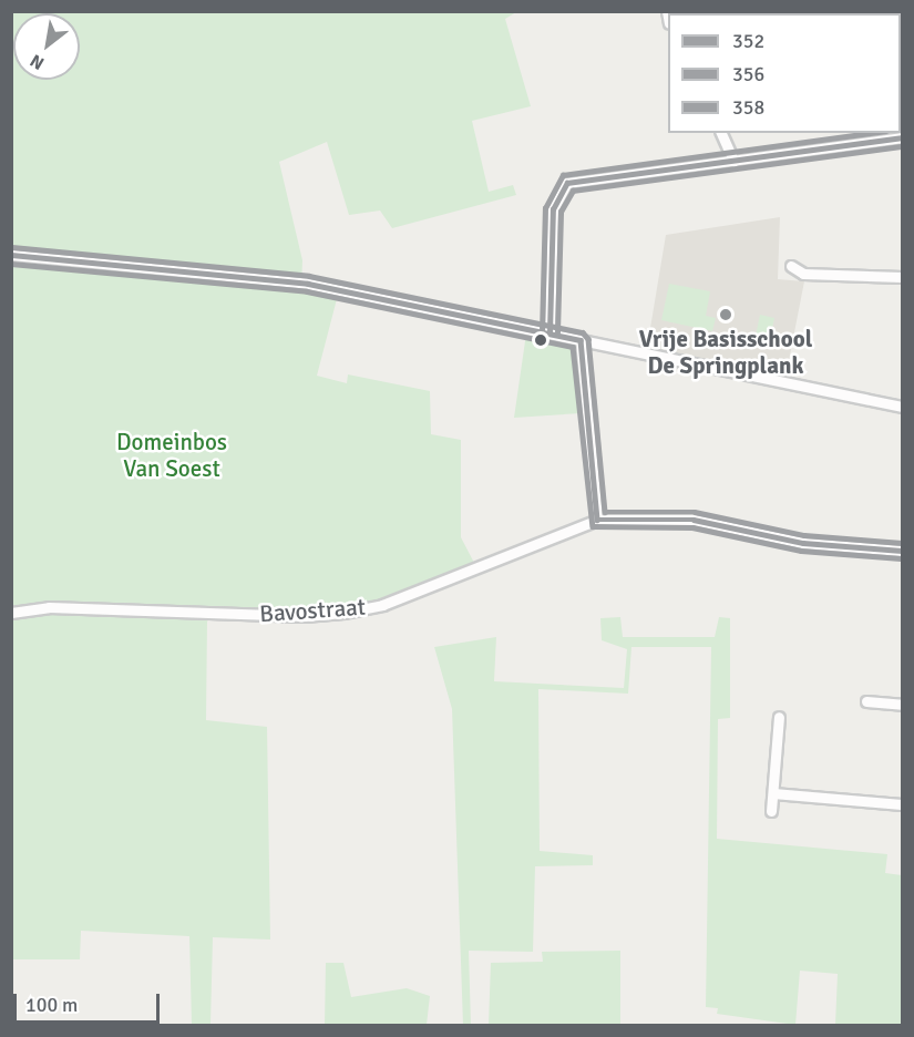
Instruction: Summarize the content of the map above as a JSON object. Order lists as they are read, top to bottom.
{
  "streets": {
    "street": ["Bavostraat"]
  },
  "parks": ["Domeinbos Van Soest"],
  "places": ["Vrije Basisschool De Springplank"],
  "lines": ["transit line 358", "transit line 352", "transit line 356"],
  "legend": ["352", "356", "358"],
  "scale_bar": "100 m",
  "north": "bottom left"
}
